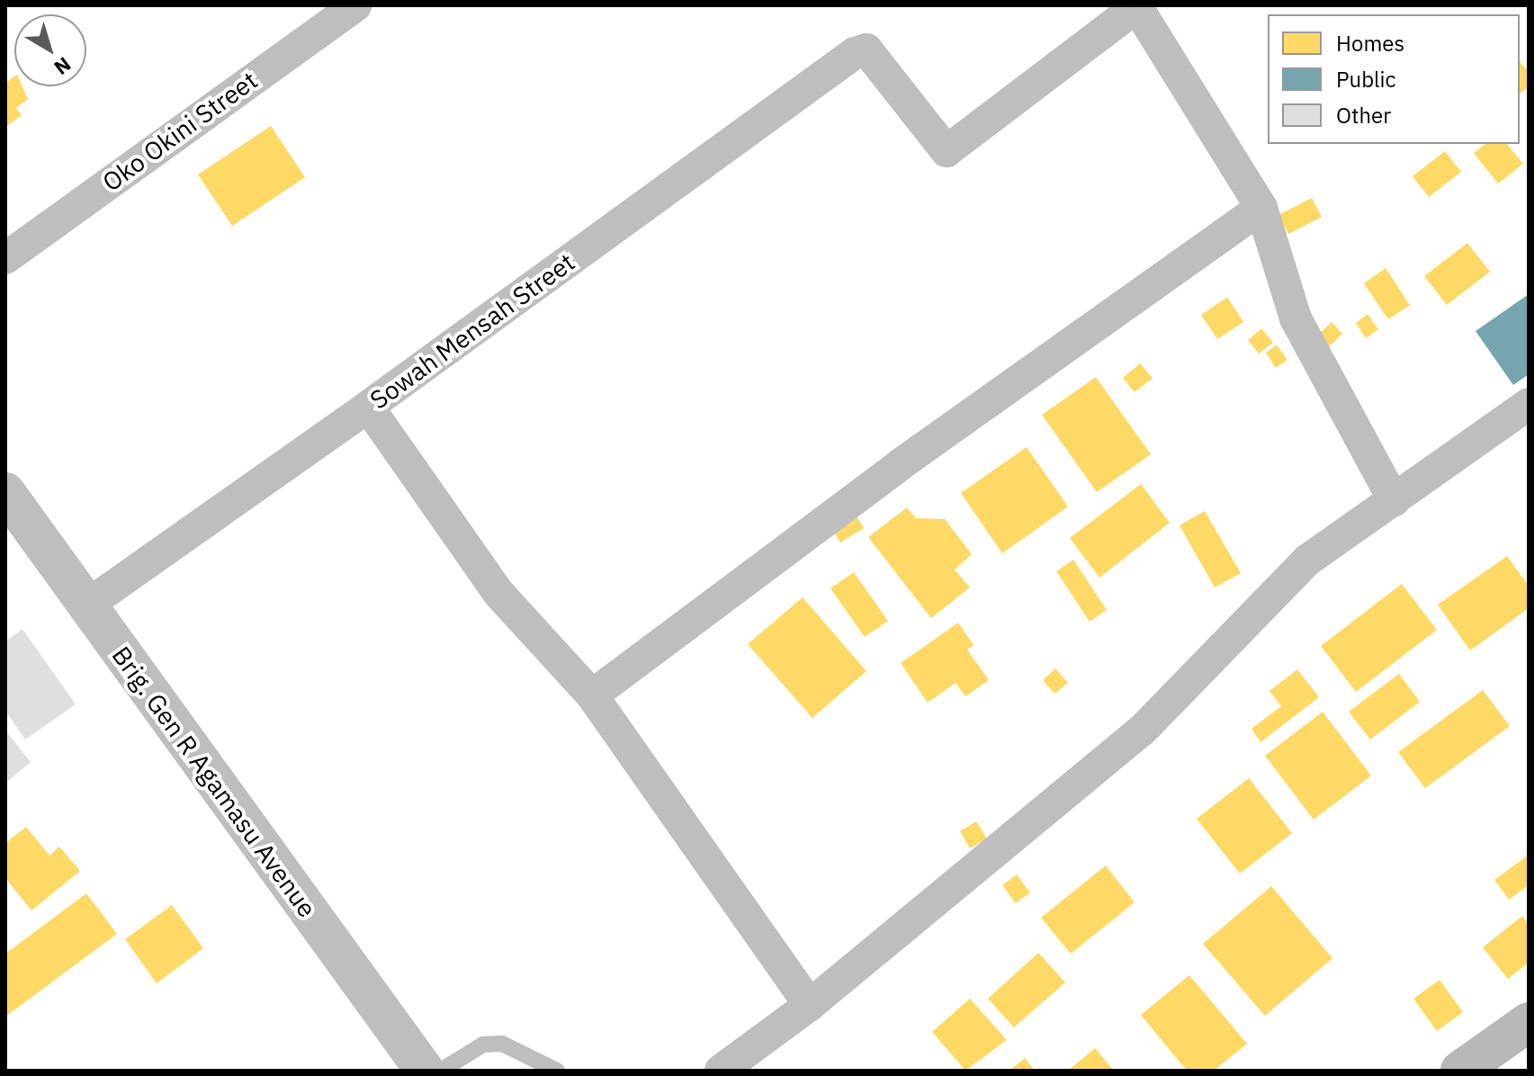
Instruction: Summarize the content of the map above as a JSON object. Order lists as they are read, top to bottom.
{
  "streets": {
    "street": ["Oko Okini Street", "Sowah Mensah Street", "Brig. Gen R Agamasu Avenue"]
  },
  "crossings": [
    ["Sowah Mensah Street", "Brig. Gen R Agamasu Avenue"]
  ],
  "legend": ["Homes", "Public", "Other"],
  "north": "bottom right"
}
